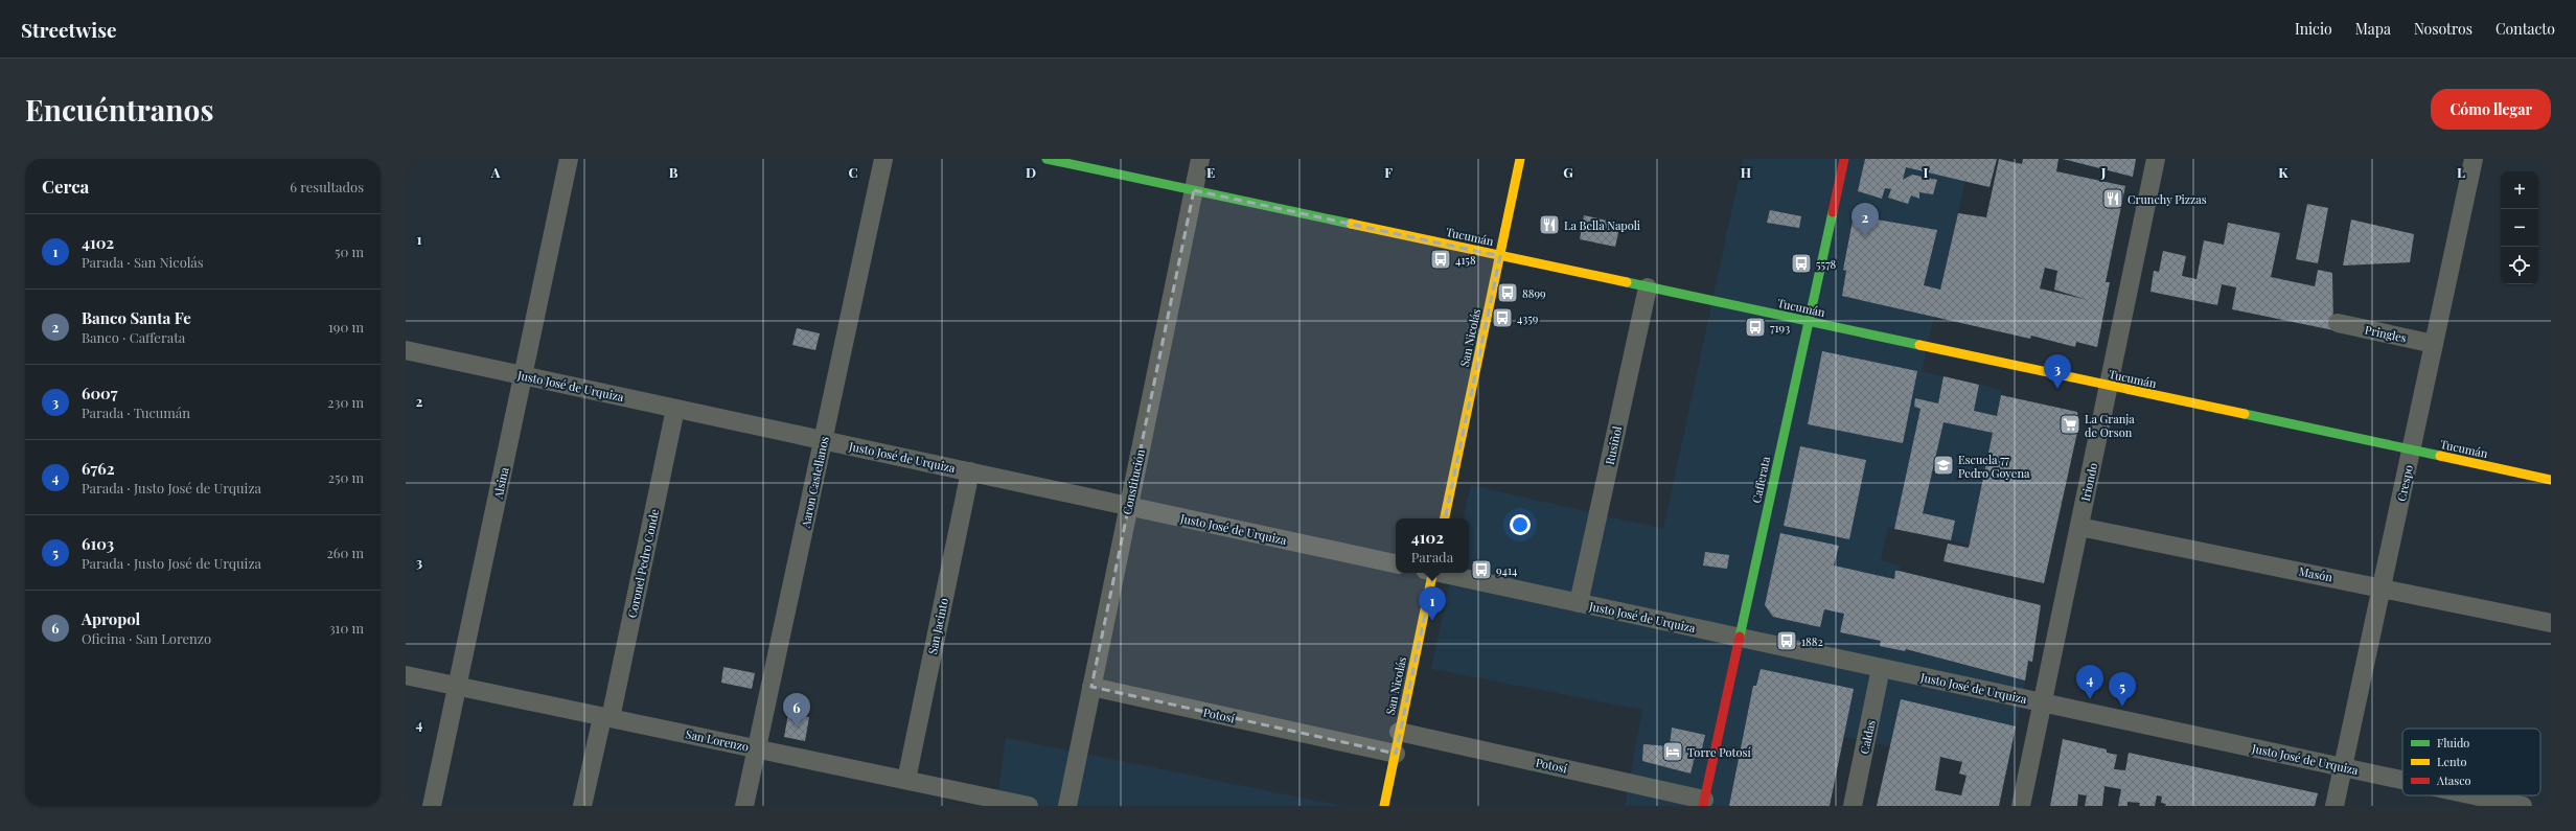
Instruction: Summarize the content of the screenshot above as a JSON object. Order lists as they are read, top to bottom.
{
  "streets": {
    "street": [
      "Tucumán",
      "Pringles",
      "San Nicolás",
      "Justo José de Urquiza",
      "Rusiñol",
      "Cafferata",
      "Aaron Castellanos",
      "Constitución",
      "Iriondo",
      "Alsina",
      "Crespo",
      "Coronel Pedro Conde",
      "Masón",
      "San Jacinto",
      "Potosí",
      "Caldas",
      "San Lorenzo"
    ]
  },
  "crossings": [
    ["Tucumán", "San Nicolás"],
    ["Tucumán", "Rusiñol"],
    ["Tucumán", "Cafferata"],
    ["Tucumán", "Constitución"],
    ["Tucumán", "Iriondo"],
    ["Tucumán", "Crespo"],
    ["Pringles", "Crespo"],
    ["San Nicolás", "Potosí"],
    ["Justo José de Urquiza", "Rusiñol"],
    ["Justo José de Urquiza", "Cafferata"],
    ["Justo José de Urquiza", "Aaron Castellanos"],
    ["Justo José de Urquiza", "Constitución"],
    ["Justo José de Urquiza", "Iriondo"],
    ["Justo José de Urquiza", "Alsina"],
    ["Justo José de Urquiza", "Crespo"],
    ["Justo José de Urquiza", "Coronel Pedro Conde"],
    ["Justo José de Urquiza", "San Jacinto"],
    ["Justo José de Urquiza", "Caldas"],
    ["Cafferata", "Potosí"],
    ["Aaron Castellanos", "San Lorenzo"],
    ["Constitución", "Potosí"],
    ["Iriondo", "Masón"],
    ["Alsina", "San Lorenzo"],
    ["Crespo", "Masón"],
    ["Coronel Pedro Conde", "San Lorenzo"],
    ["San Jacinto", "San Lorenzo"]
  ],
  "places": {
    "restaurant": ["Crunchy Pizzas", "La Bella Napoli"],
    "bus stop": [
      "4158",
      "5578",
      "8899",
      "4359",
      "7193",
      "9414",
      "1882"
    ],
    "supermarket": ["La Granja de Orson"],
    "school or university": ["Escuela 77 Pedro Goyena"],
    "hotel": ["Torre Potosí"]
  },
  "legend": ["Fluido", "Lento", "Atasco"],
  "page": {
    "header": "Streetwise",
    "nav": [
      "Inicio",
      "Mapa",
      "Nosotros",
      "Contacto"
    ],
    "buttons": "Cómo llegar",
    "title": "Encuéntranos",
    "heading": ["Cerca", "6 resultados"],
    "map_buttons": ["+", "−"],
    "pins": [
      "2",
      "3",
      "1",
      "4",
      "5",
      "6"
    ],
    "list": [
      {
        "mark": "1",
        "name": "4102",
        "note": "Parada · San Nicolás",
        "value": "50 m"
      },
      {
        "mark": "2",
        "name": "Banco Santa Fe",
        "note": "Banco · Cafferata",
        "value": "190 m"
      },
      {
        "mark": "3",
        "name": "6007",
        "note": "Parada · Tucumán",
        "value": "230 m"
      },
      {
        "mark": "4",
        "name": "6762",
        "note": "Parada · Justo José de Urquiza",
        "value": "250 m"
      },
      {
        "mark": "5",
        "name": "6103",
        "note": "Parada · Justo José de Urquiza",
        "value": "260 m"
      },
      {
        "mark": "6",
        "name": "Apropol",
        "note": "Oficina · San Lorenzo",
        "value": "310 m"
      }
    ],
    "popup": ["4102", "Parada"]
  },
  "grid": {
    "columns": [
      "A",
      "B",
      "C",
      "D",
      "E",
      "F",
      "G",
      "H",
      "I",
      "J",
      "K",
      "L"
    ],
    "rows": [
      "1",
      "2",
      "3",
      "4"
    ]
  }
}
